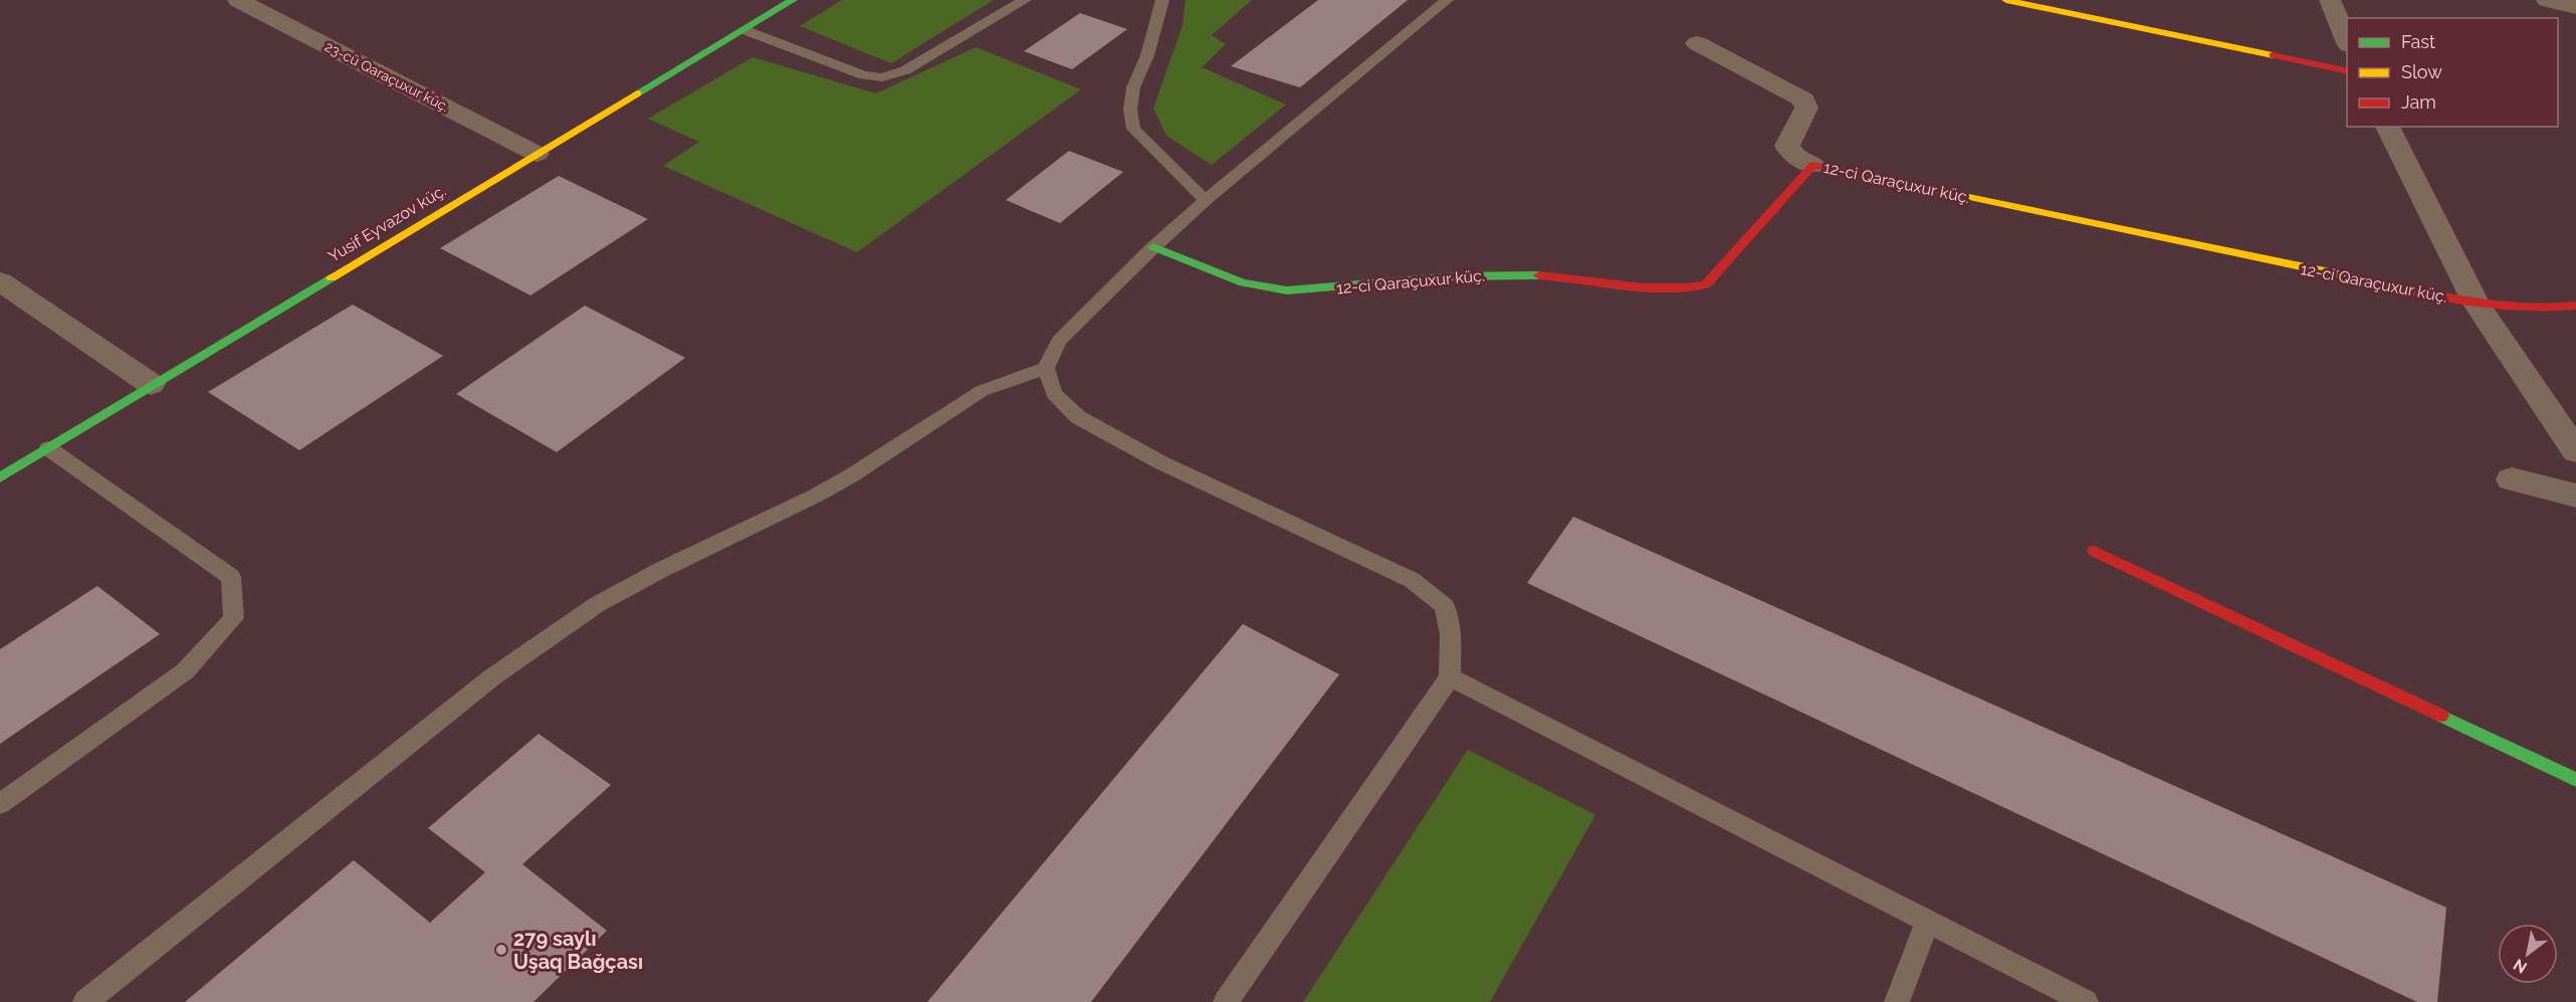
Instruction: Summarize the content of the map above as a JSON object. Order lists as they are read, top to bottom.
{
  "streets": {
    "street": ["23-cü Qaraçuxur küç.", "12-ci Qaraçuxur küç.", "Yusif Eyvazov küç."]
  },
  "crossings": [
    ["23-cü Qaraçuxur küç.", "Yusif Eyvazov küç."]
  ],
  "places": ["279 saylı Uşaq Bağçası"],
  "legend": ["Fast", "Slow", "Jam"],
  "north": "bottom left"
}
